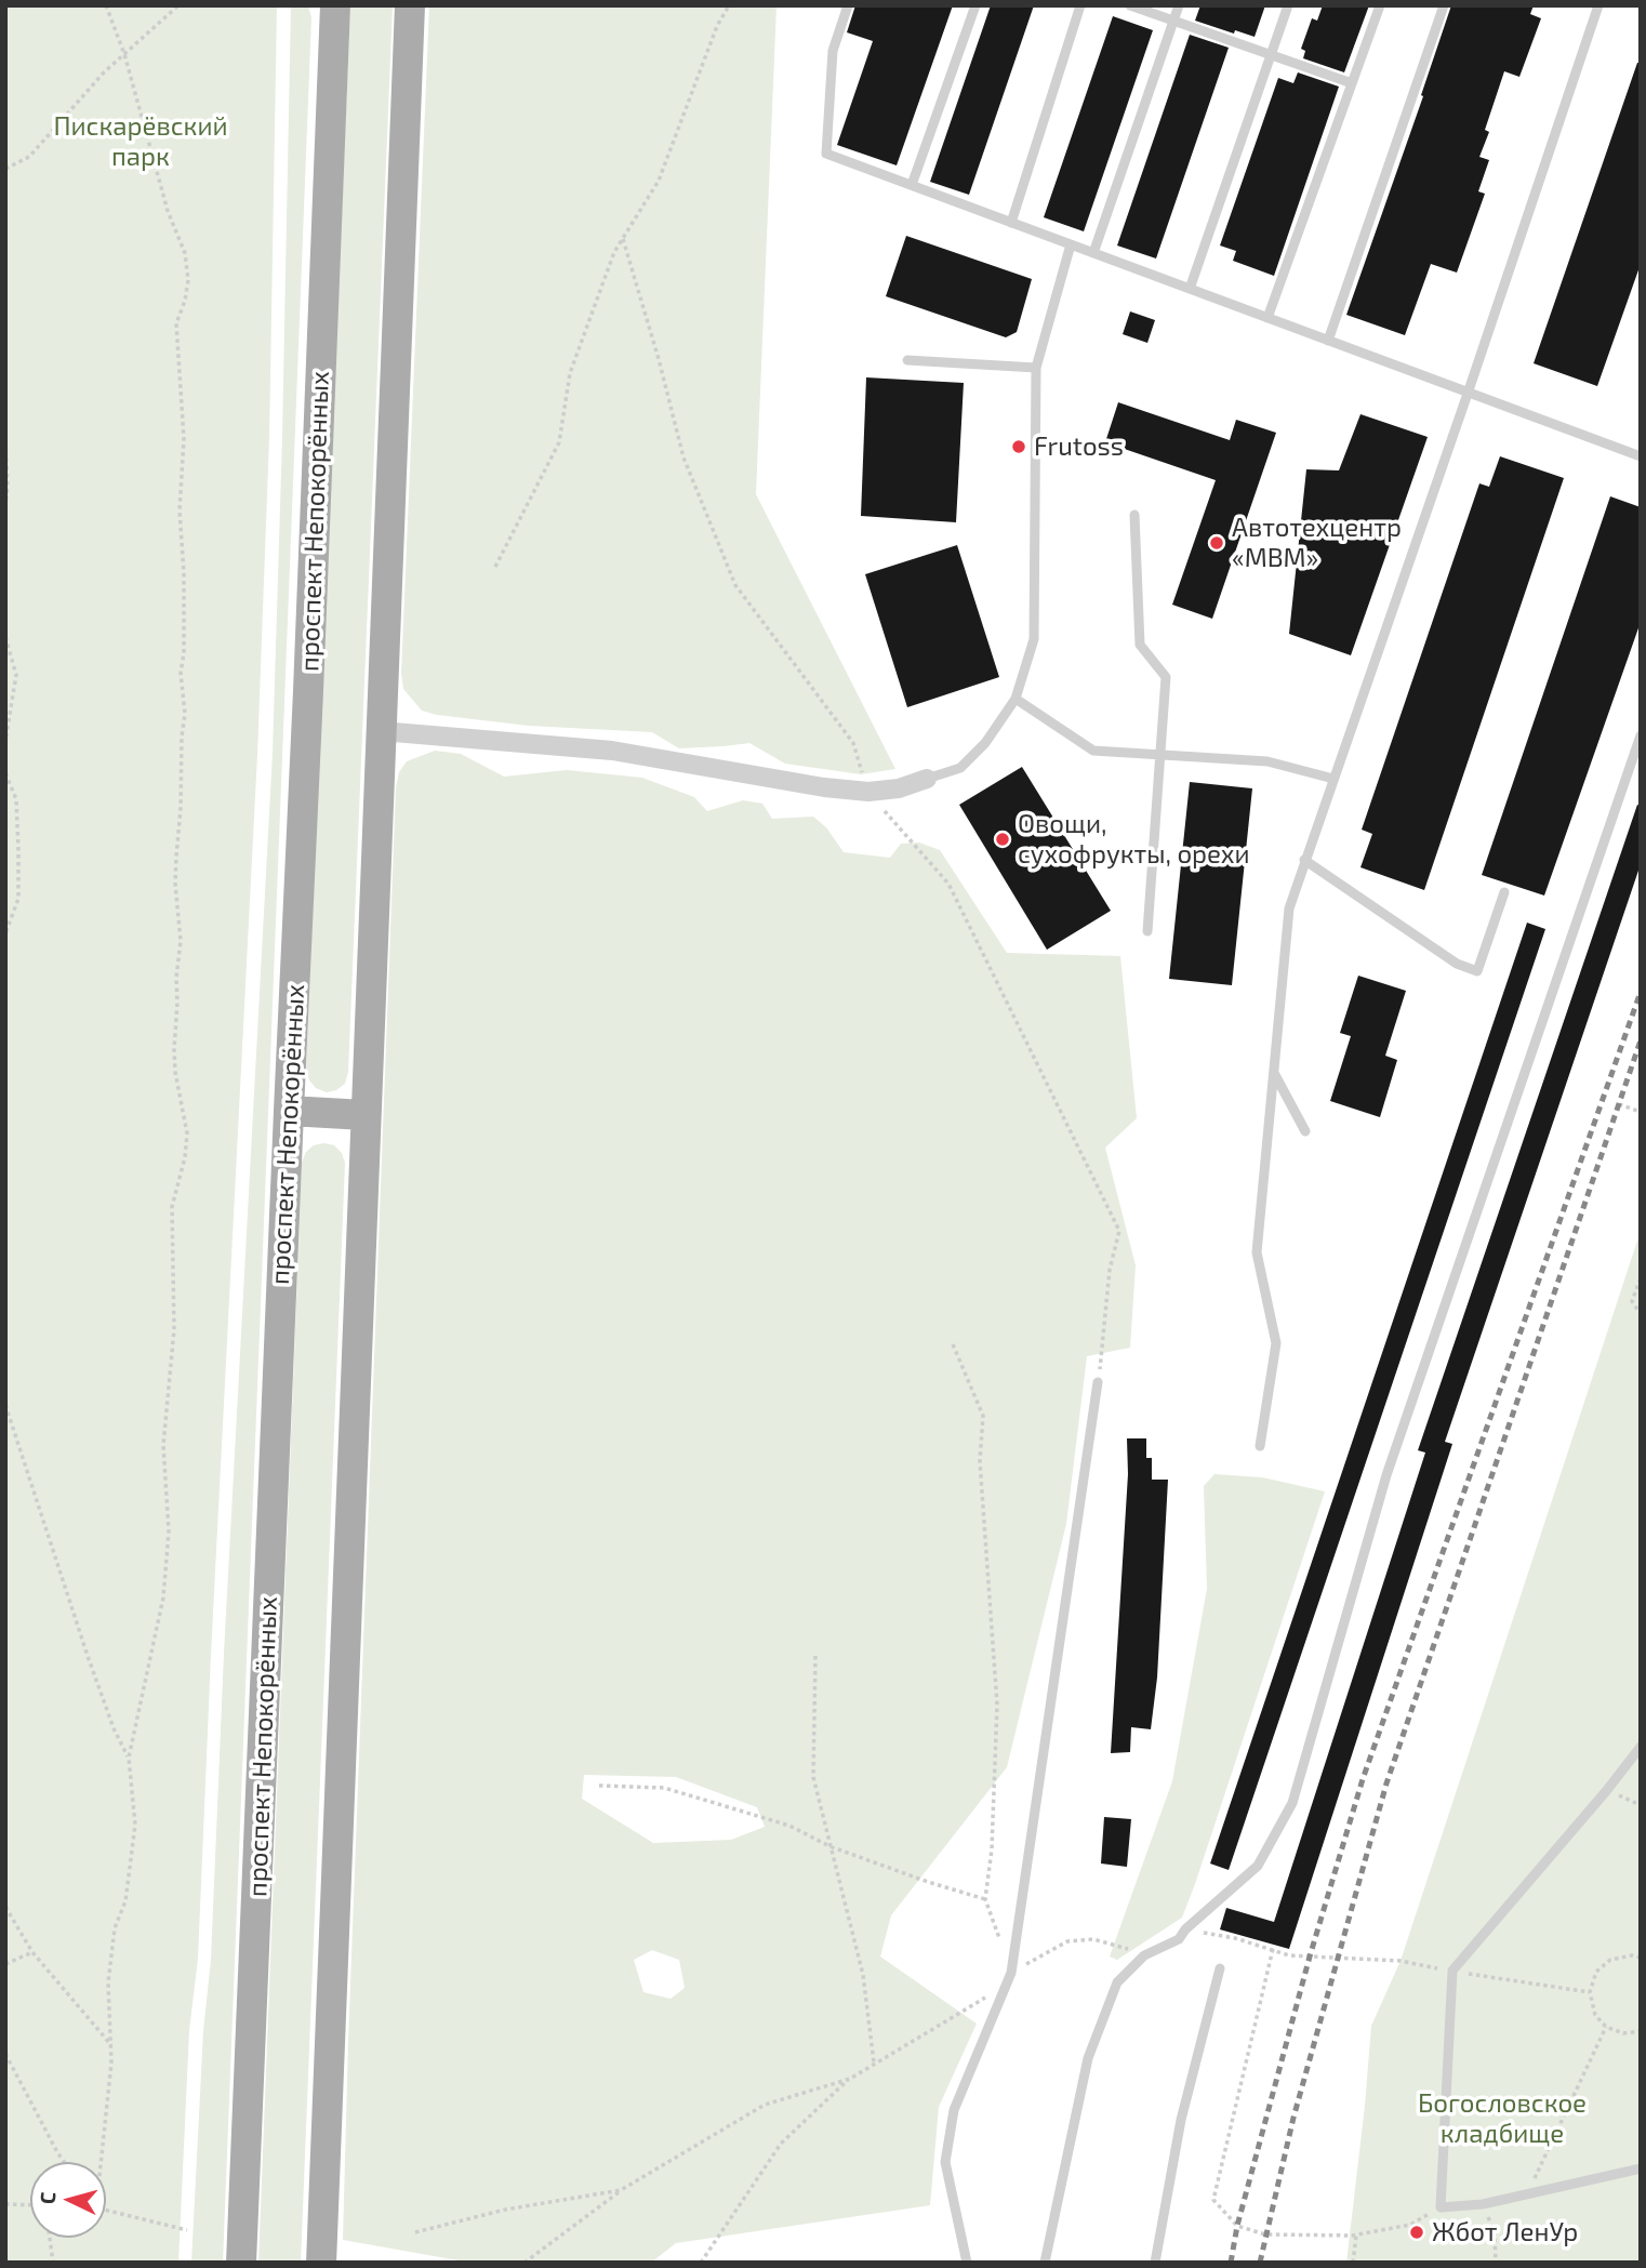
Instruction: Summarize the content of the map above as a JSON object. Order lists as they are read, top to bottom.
{
  "streets": {
    "main road": ["проспект Непокорённых"]
  },
  "parks": ["Пискарёвский парк", "Богословское кладбище"],
  "places": [
    "Frutoss",
    "Автотехцентр «МВМ»",
    "Овощи, сухофрукты, орехи",
    "Жбот ЛенУр"
  ],
  "north": "left"
}
